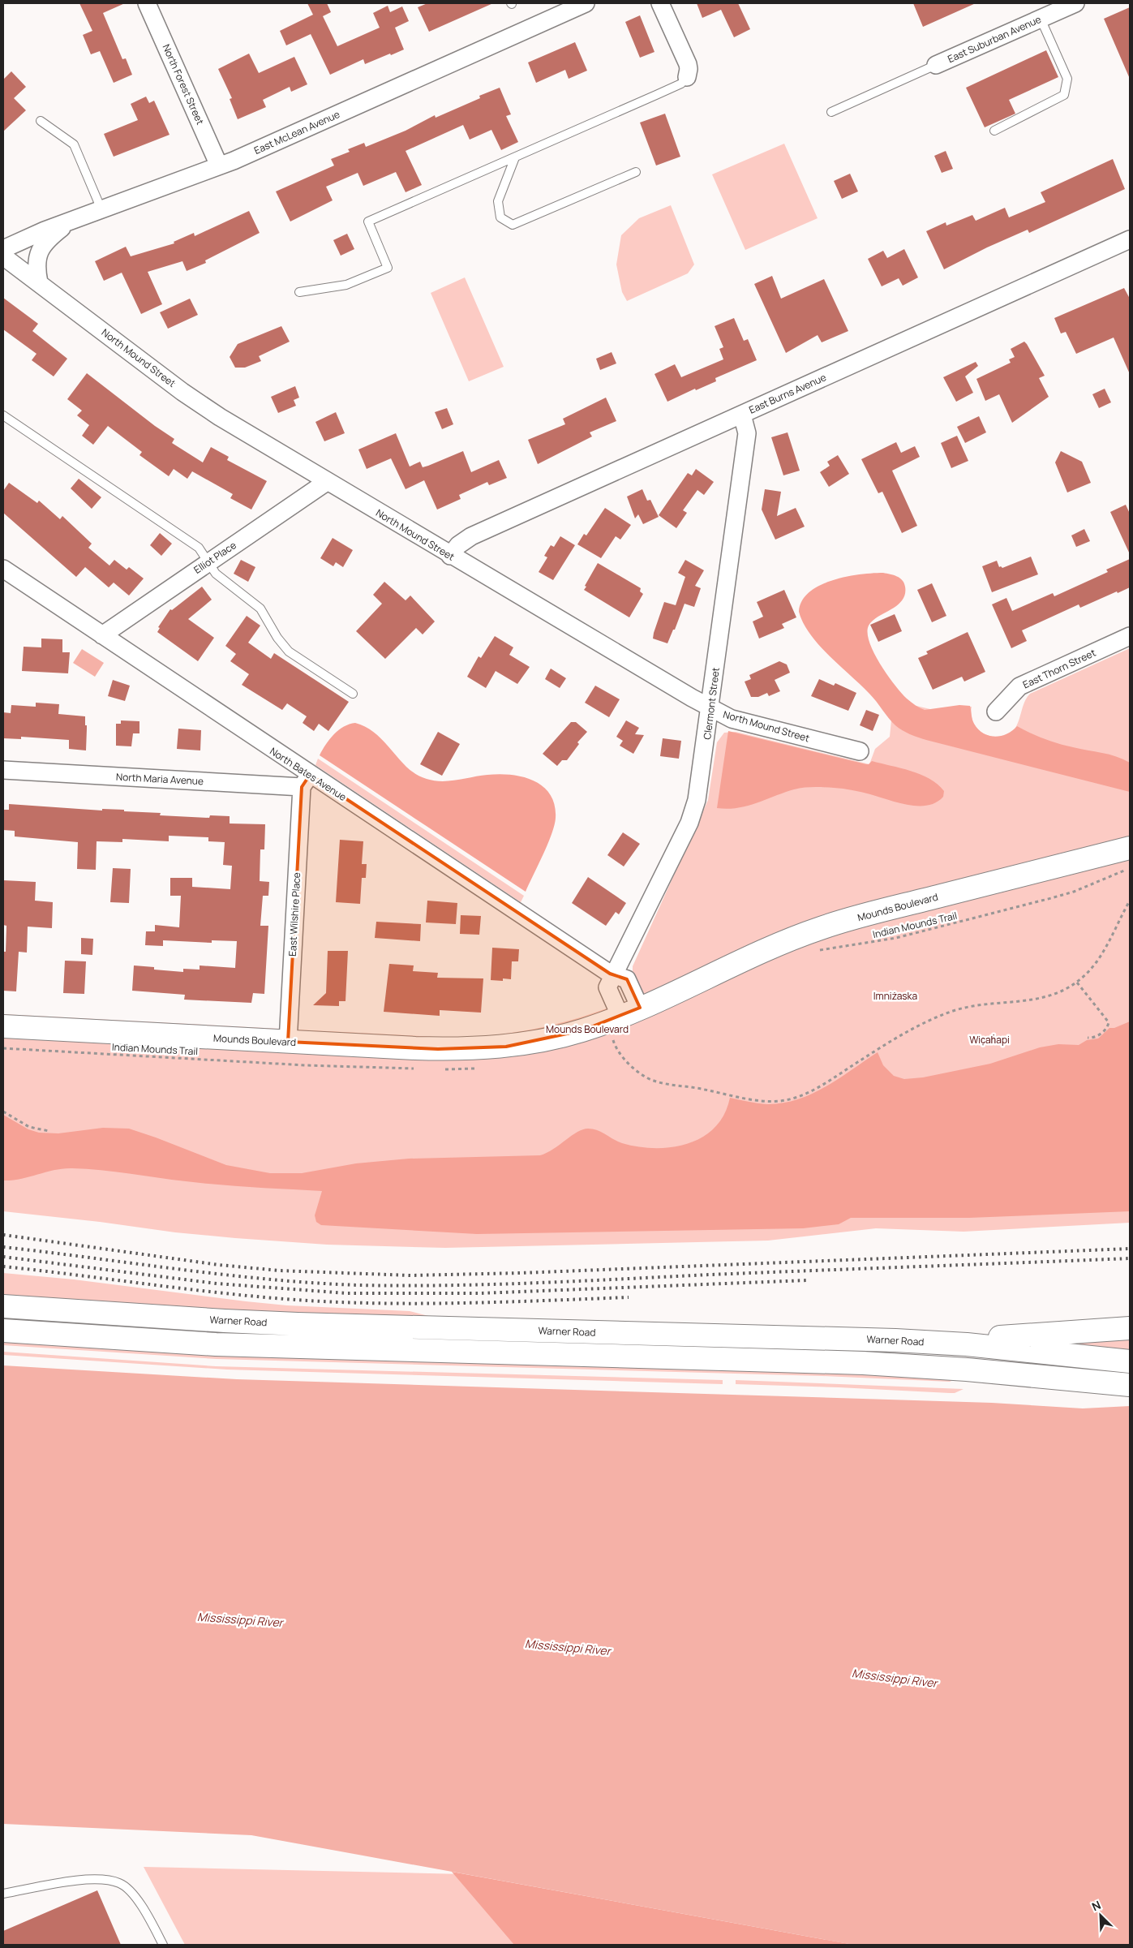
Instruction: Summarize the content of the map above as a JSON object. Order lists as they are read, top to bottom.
{
  "streets": {
    "main road": ["Mounds Boulevard", "Warner Road"],
    "street": [
      "East Suburban Avenue",
      "North Forest Street",
      "East McLean Avenue",
      "North Mound Street",
      "East Burns Avenue",
      "Elliot Place",
      "East Thorn Street",
      "Clermont Street",
      "North Bates Avenue",
      "North Maria Avenue",
      "East Wilshire Place"
    ],
    "path": ["Indian Mounds Trail"]
  },
  "crossings": [
    ["North Forest Street", "East McLean Avenue"],
    ["North Mound Street", "East Burns Avenue"],
    ["North Mound Street", "Elliot Place"],
    ["North Mound Street", "Clermont Street"],
    ["East Burns Avenue", "Clermont Street"],
    ["Elliot Place", "North Bates Avenue"],
    ["Clermont Street", "North Bates Avenue"],
    ["Clermont Street", "Mounds Boulevard"],
    ["North Bates Avenue", "North Maria Avenue"],
    ["North Bates Avenue", "East Wilshire Place"],
    ["North Maria Avenue", "East Wilshire Place"],
    ["Mounds Boulevard", "East Wilshire Place"]
  ],
  "water": ["Mississippi River"],
  "parks": ["Imniżaska", "Mounds Boulevard", "Wic̣aḣapi"],
  "north": "top left"
}
